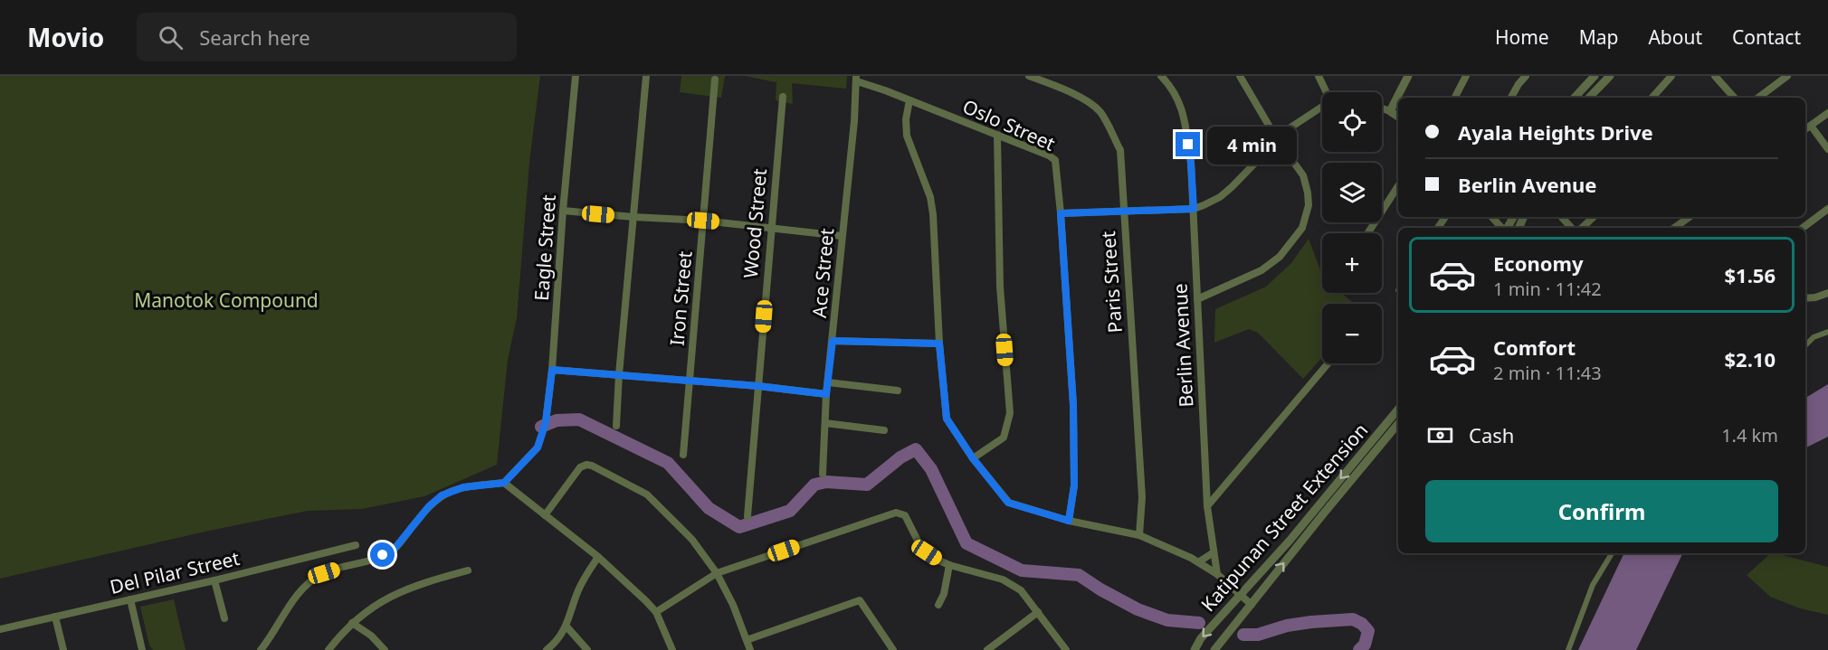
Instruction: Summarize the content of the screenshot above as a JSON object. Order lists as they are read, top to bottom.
{
  "streets": {
    "street": [
      "Oslo Street",
      "Wood Street",
      "Eagle Street",
      "Ace Street",
      "Paris Street",
      "Iron Street",
      "Berlin Avenue",
      "Katipunan Street Extension",
      "Del Pilar Street"
    ]
  },
  "crossings": [
    ["Oslo Street", "Ace Street"]
  ],
  "parks": ["Manotok Compound"],
  "page": {
    "header": "Movio",
    "search": "Search here",
    "nav": [
      "Home",
      "Map",
      "About",
      "Contact"
    ],
    "map_buttons": ["+", "−"],
    "banner": ["Ayala Heights Drive", "Berlin Avenue"],
    "bubble": "4 min",
    "list": [
      {
        "name": "Economy",
        "note": "1 min · 11:42",
        "value": "$1.56"
      },
      {
        "name": "Comfort",
        "note": "2 min · 11:43",
        "value": "$2.10"
      }
    ],
    "pay": ["Cash", "1.4 km"],
    "buttons": "Confirm"
  }
}
